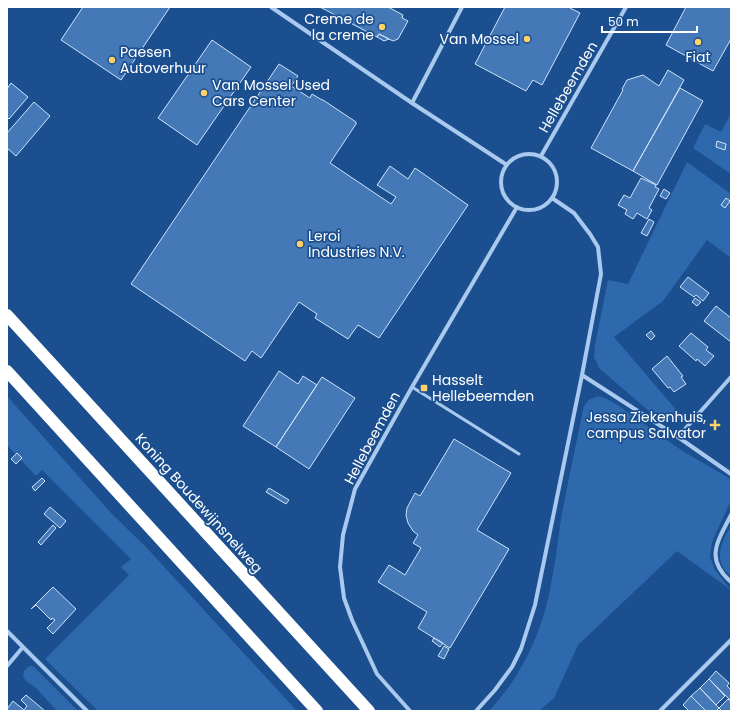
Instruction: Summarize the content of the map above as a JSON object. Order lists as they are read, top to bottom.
{
  "streets": {
    "highway": ["Koning Boudewijnsnelweg"],
    "street": ["Hellebeemden"]
  },
  "places": {
    "other": [
      "Creme de la creme",
      "Van Mossel",
      "Fiat",
      "Paesen Autoverhuur",
      "Van Mossel Used Cars Center",
      "Leroi Industries N.V."
    ],
    "transit": ["Hasselt Hellebeemden"],
    "health": ["Jessa Ziekenhuis, campus Salvator"]
  },
  "scale_bar": "50 m"
}
